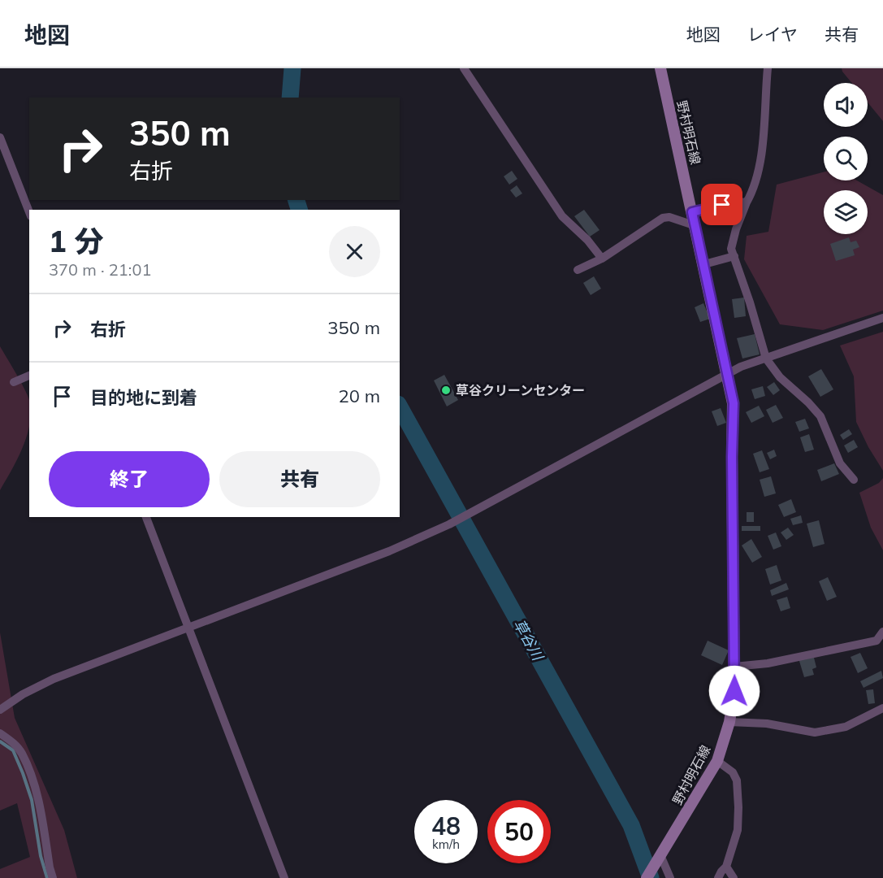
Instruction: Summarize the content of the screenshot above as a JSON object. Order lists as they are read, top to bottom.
{
  "streets": {
    "main road": ["野村明石線"]
  },
  "water": ["草谷川"],
  "places": ["草谷クリーンセンター"],
  "page": {
    "header": "地図",
    "nav": ["地図", "レイヤ", "共有"],
    "turn": ["350 m", "右折"],
    "heading": ["1 分", "370 m · 21:01"],
    "list": [
      {
        "name": "右折",
        "value": "350 m"
      },
      {
        "name": "目的地に到着",
        "value": "20 m"
      }
    ],
    "buttons": ["終了", "共有"],
    "speed": "48 km/h",
    "limit": "50"
  }
}
